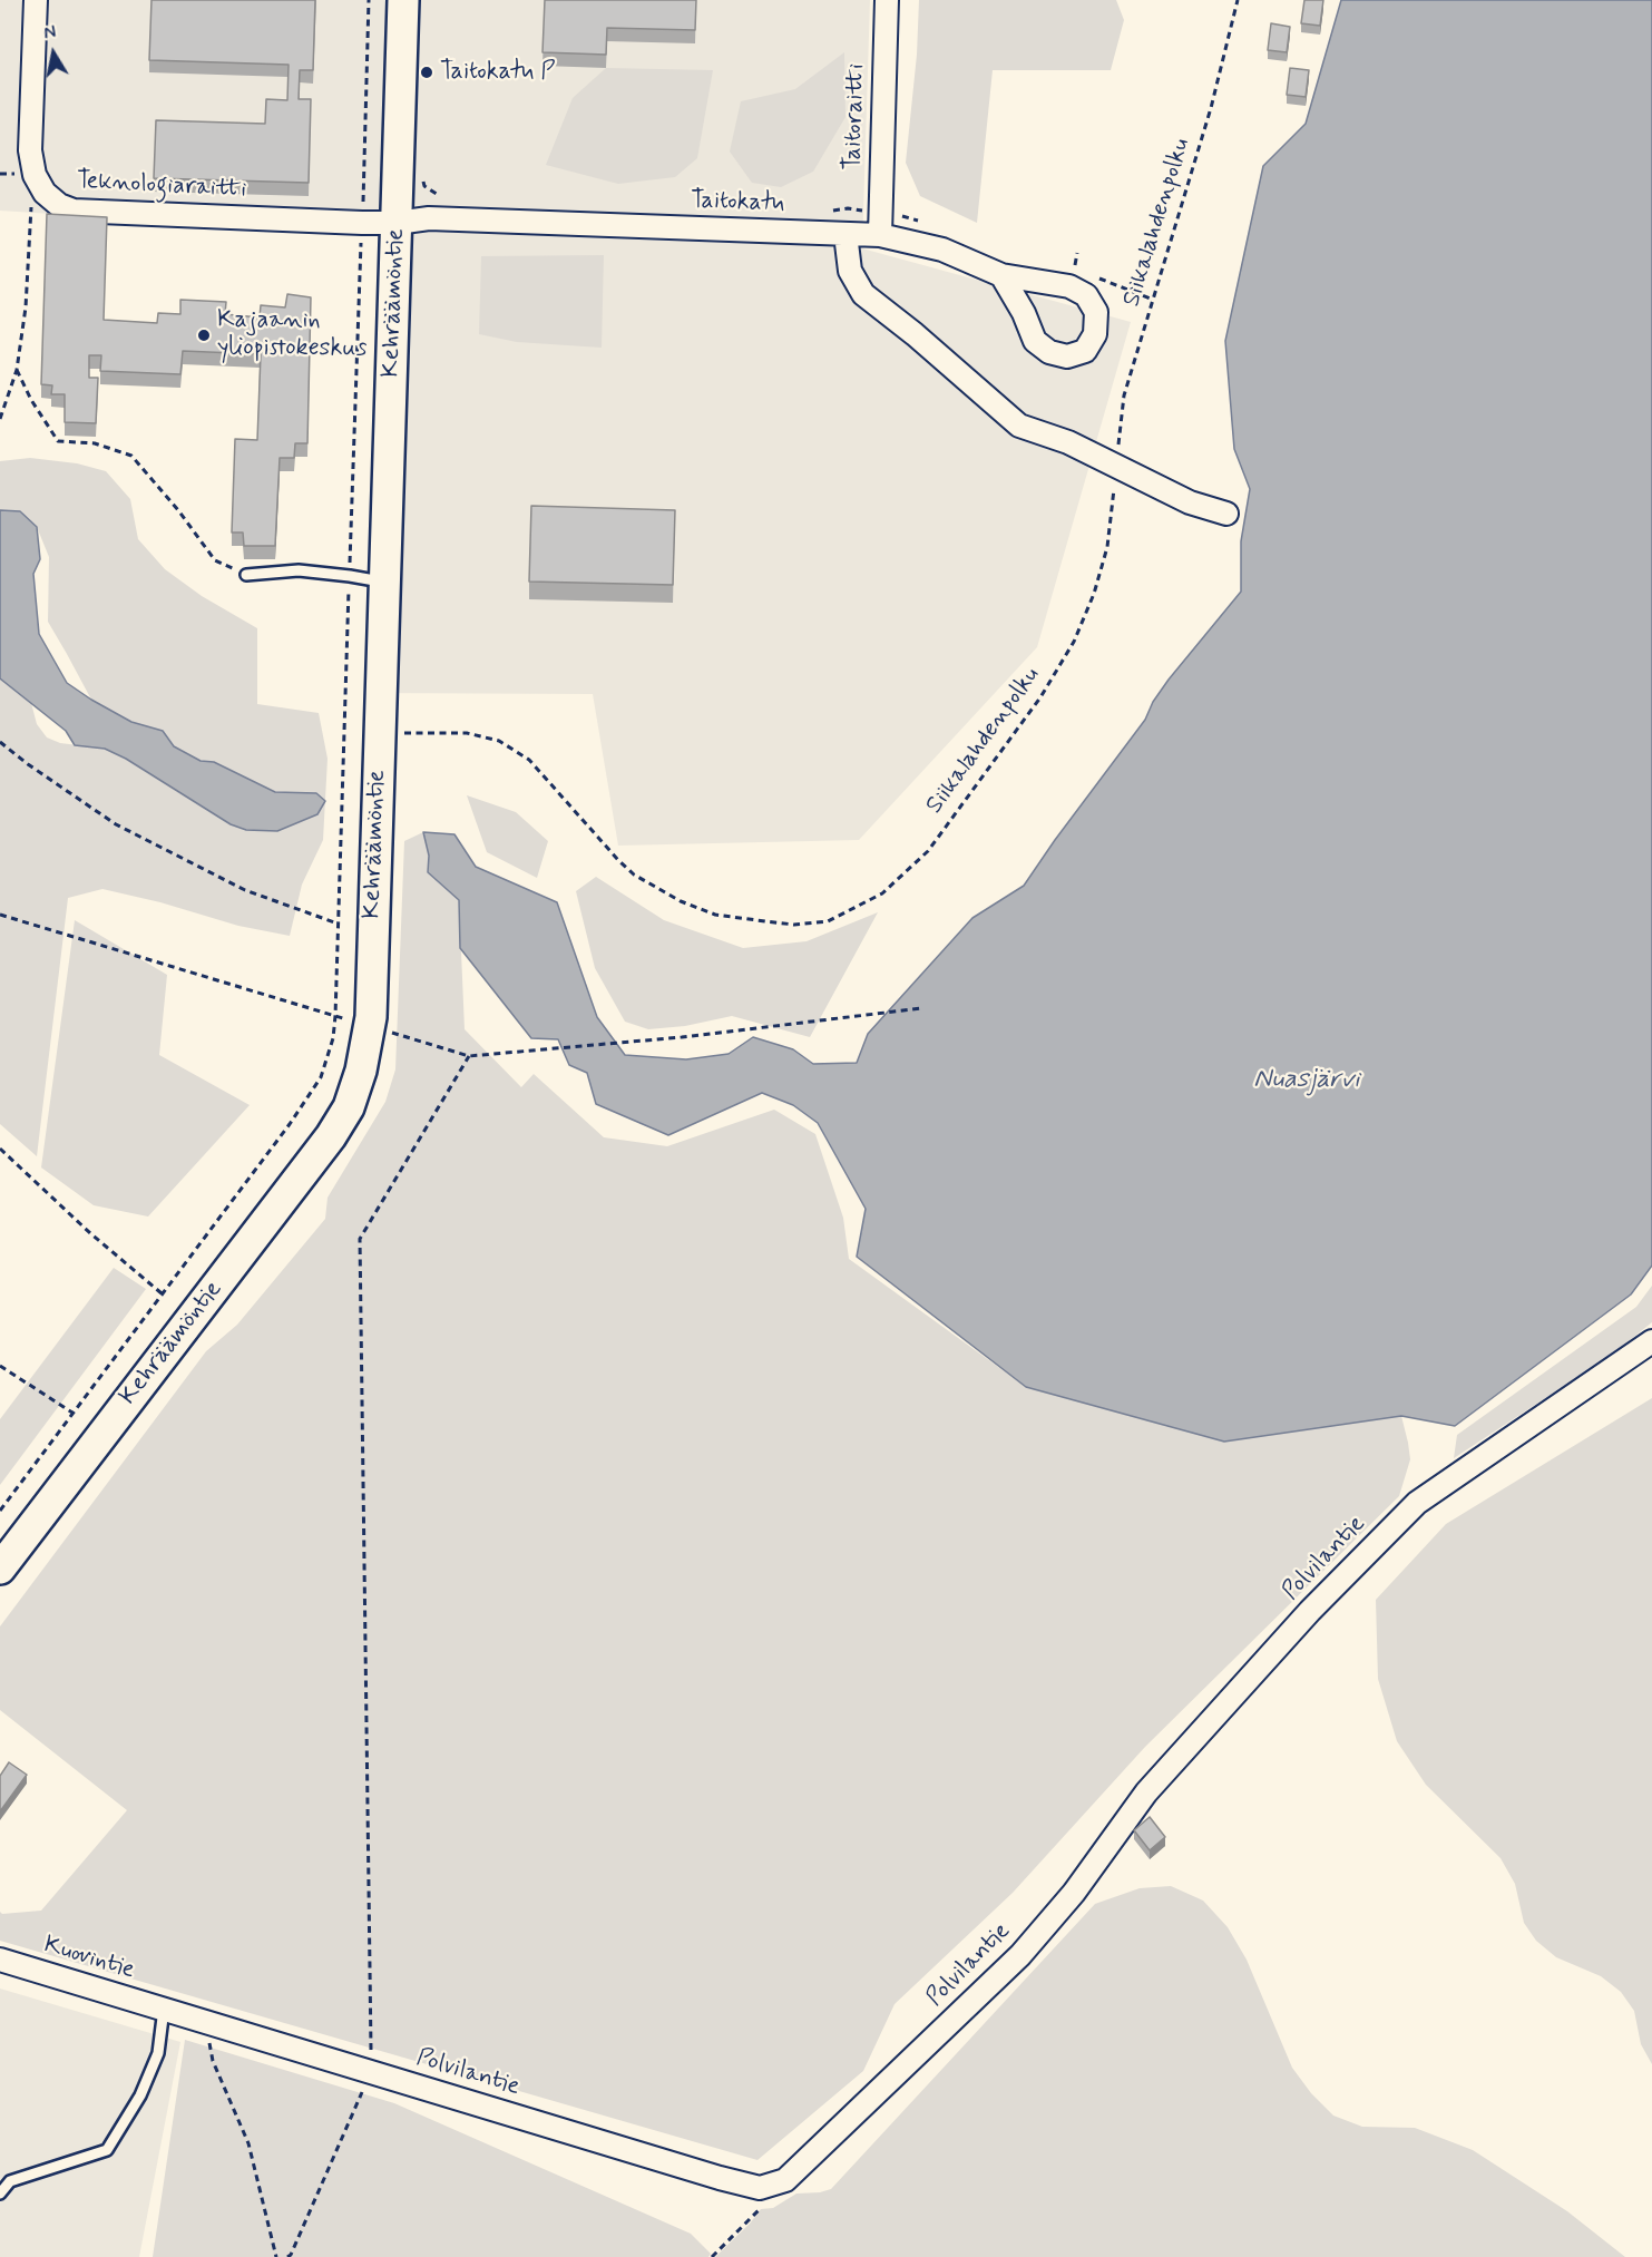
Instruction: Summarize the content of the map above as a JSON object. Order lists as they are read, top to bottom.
{
  "streets": {
    "street": [
      "Taitoraitti",
      "Teknologiaraitti",
      "Taitokatu",
      "Kehräämöntie",
      "Polvilantie",
      "Kuovintie"
    ],
    "path": ["Siikalahdenpolku"]
  },
  "crossings": [
    ["Taitoraitti", "Taitokatu"],
    ["Teknologiaraitti", "Taitokatu"],
    ["Teknologiaraitti", "Kehräämöntie"],
    ["Taitokatu", "Kehräämöntie"],
    ["Siikalahdenpolku", "Kehräämöntie"],
    ["Polvilantie", "Kuovintie"]
  ],
  "water": ["Nuasjärvi"],
  "places": ["Taitokatu P", "Kajaanin yliopistokeskus"],
  "north": "top"
}
